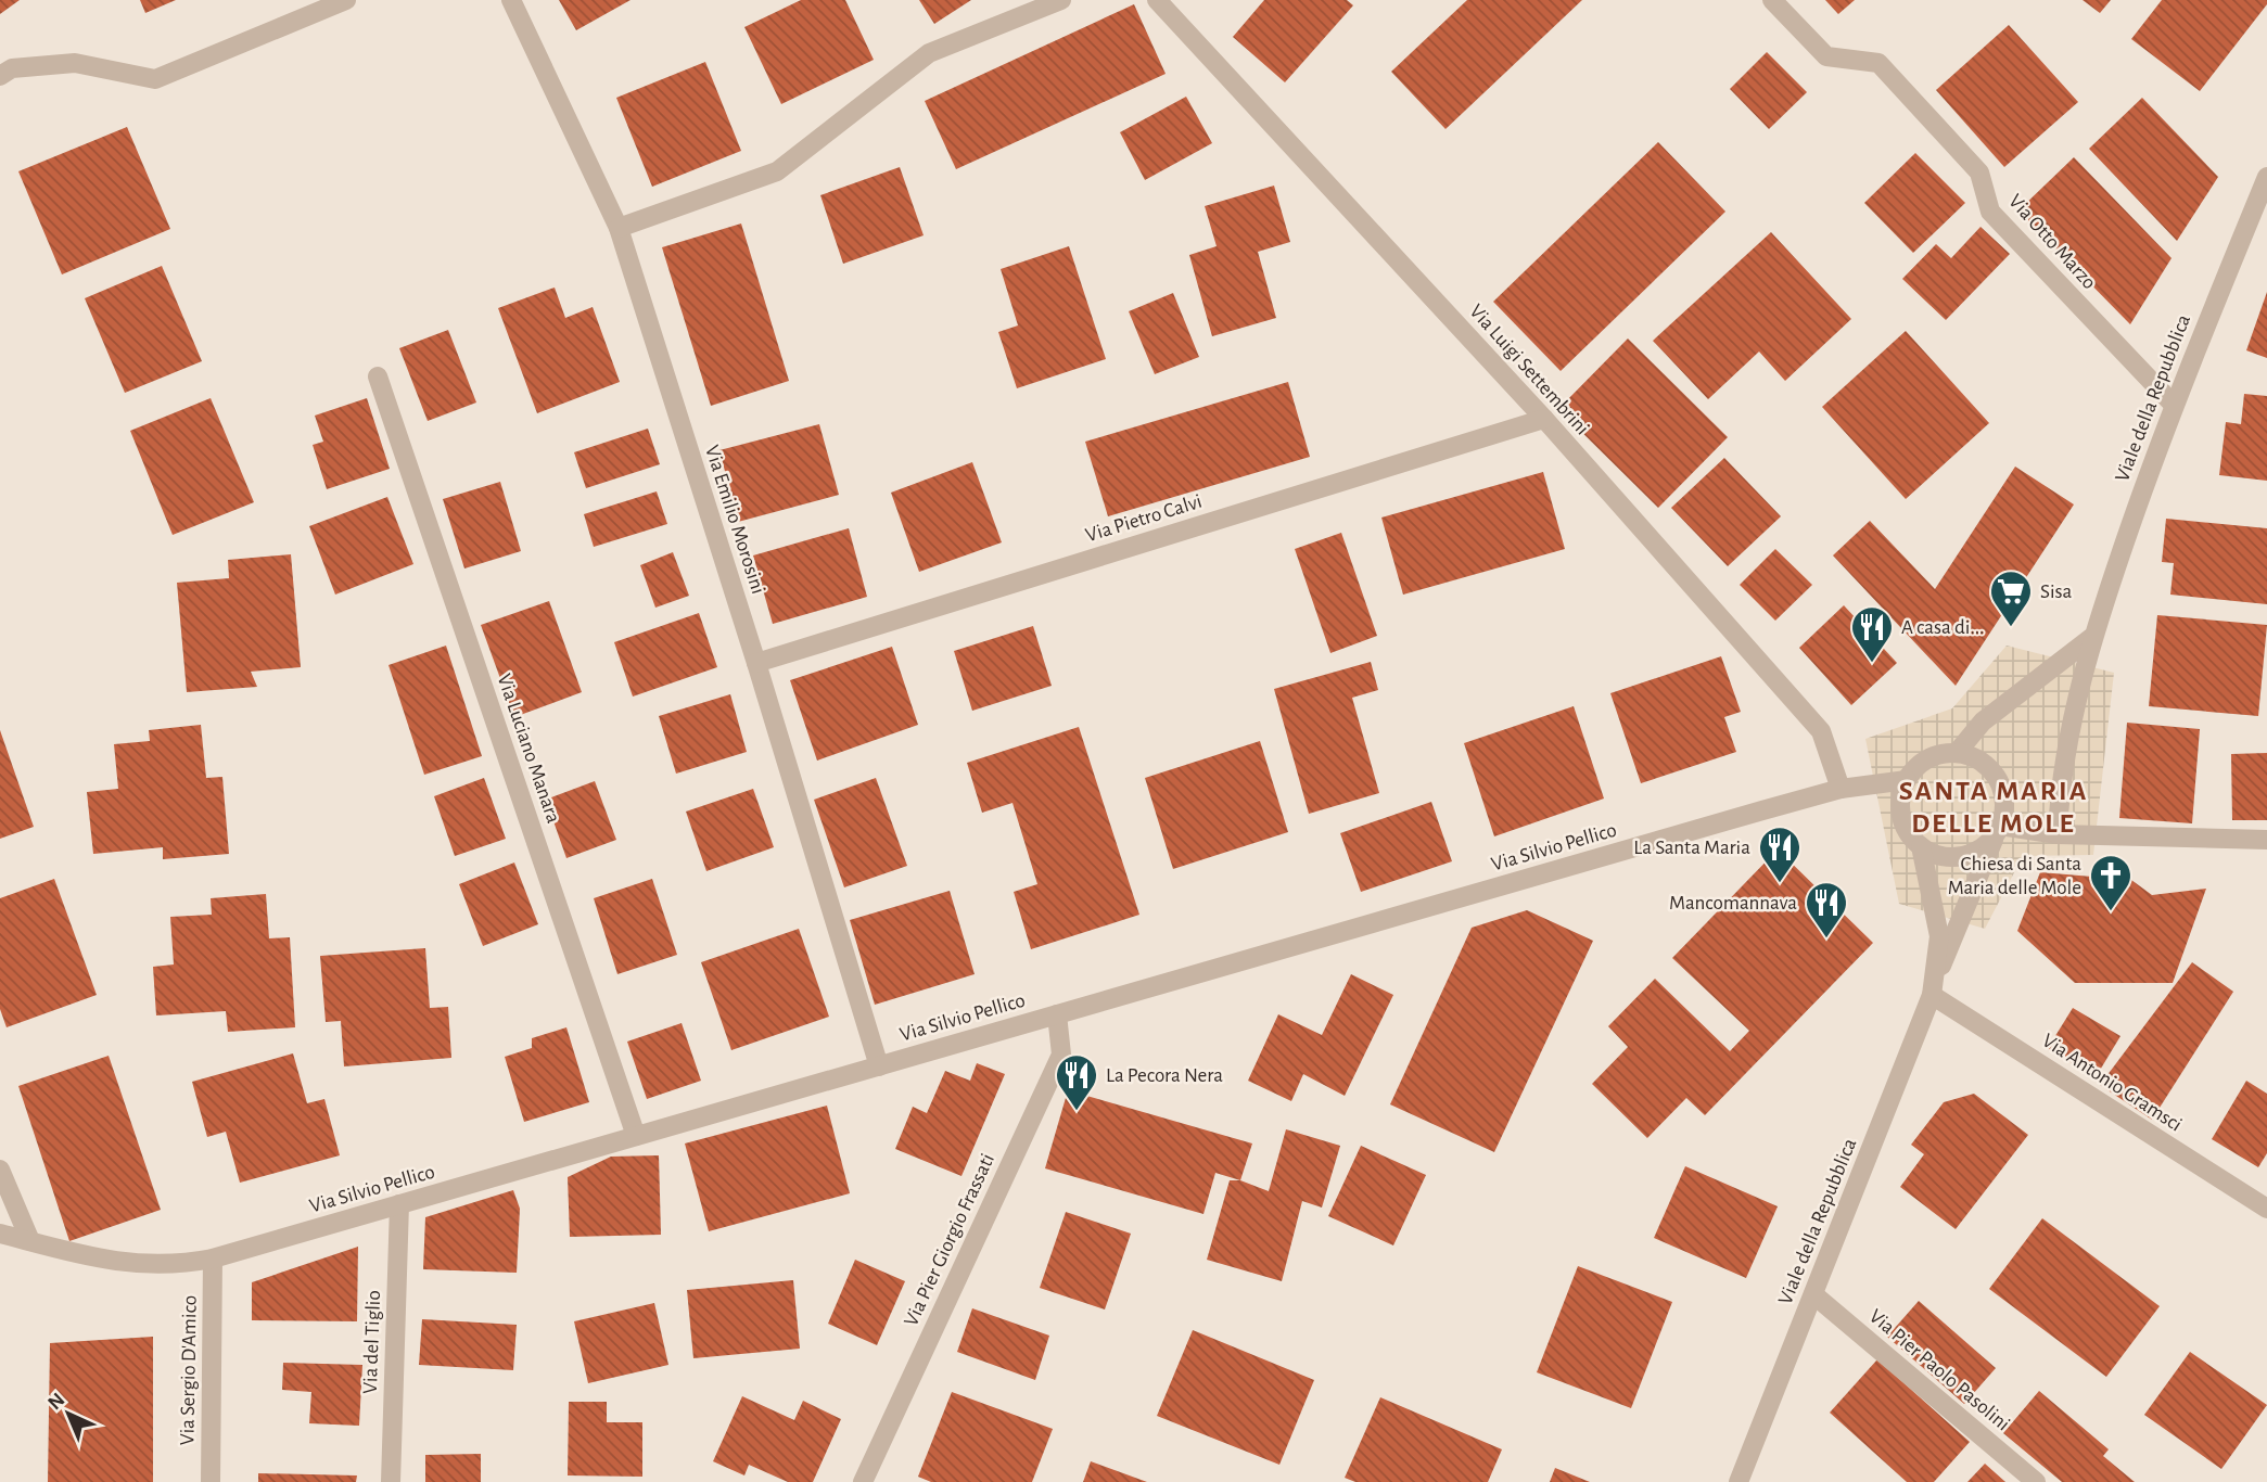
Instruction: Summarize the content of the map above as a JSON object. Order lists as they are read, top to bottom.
{
  "streets": {
    "street": [
      "Via Otto Marzo",
      "Via Luigi Settembrini",
      "Viale della Repubblica",
      "Via Pietro Calvi",
      "Via Emilio Morosini",
      "Via Luciano Manara",
      "Via Silvio Pellico",
      "Via Antonio Gramsci",
      "Via Pier Giorgio Frassati",
      "Via del Tiglio",
      "Via Sergio D'Amico",
      "Via Pier Paolo Pasolini"
    ]
  },
  "crossings": [
    ["Via Otto Marzo", "Viale della Repubblica"],
    ["Via Luigi Settembrini", "Via Pietro Calvi"],
    ["Via Luigi Settembrini", "Via Silvio Pellico"],
    ["Viale della Repubblica", "Via Silvio Pellico"],
    ["Viale della Repubblica", "Via Antonio Gramsci"],
    ["Viale della Repubblica", "Via Pier Paolo Pasolini"],
    ["Via Pietro Calvi", "Via Emilio Morosini"],
    ["Via Emilio Morosini", "Via Silvio Pellico"],
    ["Via Luciano Manara", "Via Silvio Pellico"],
    ["Via Silvio Pellico", "Via Pier Giorgio Frassati"],
    ["Via Silvio Pellico", "Via del Tiglio"],
    ["Via Silvio Pellico", "Via Sergio D'Amico"]
  ],
  "districts": ["SANTA MARIA DELLE MOLE"],
  "places": {
    "supermarket": ["Sisa"],
    "restaurant": [
      "A casa di...",
      "La Santa Maria",
      "Mancomannava",
      "La Pecora Nera"
    ],
    "church": ["Chiesa di Santa Maria delle Mole"]
  },
  "north": "top left"
}
